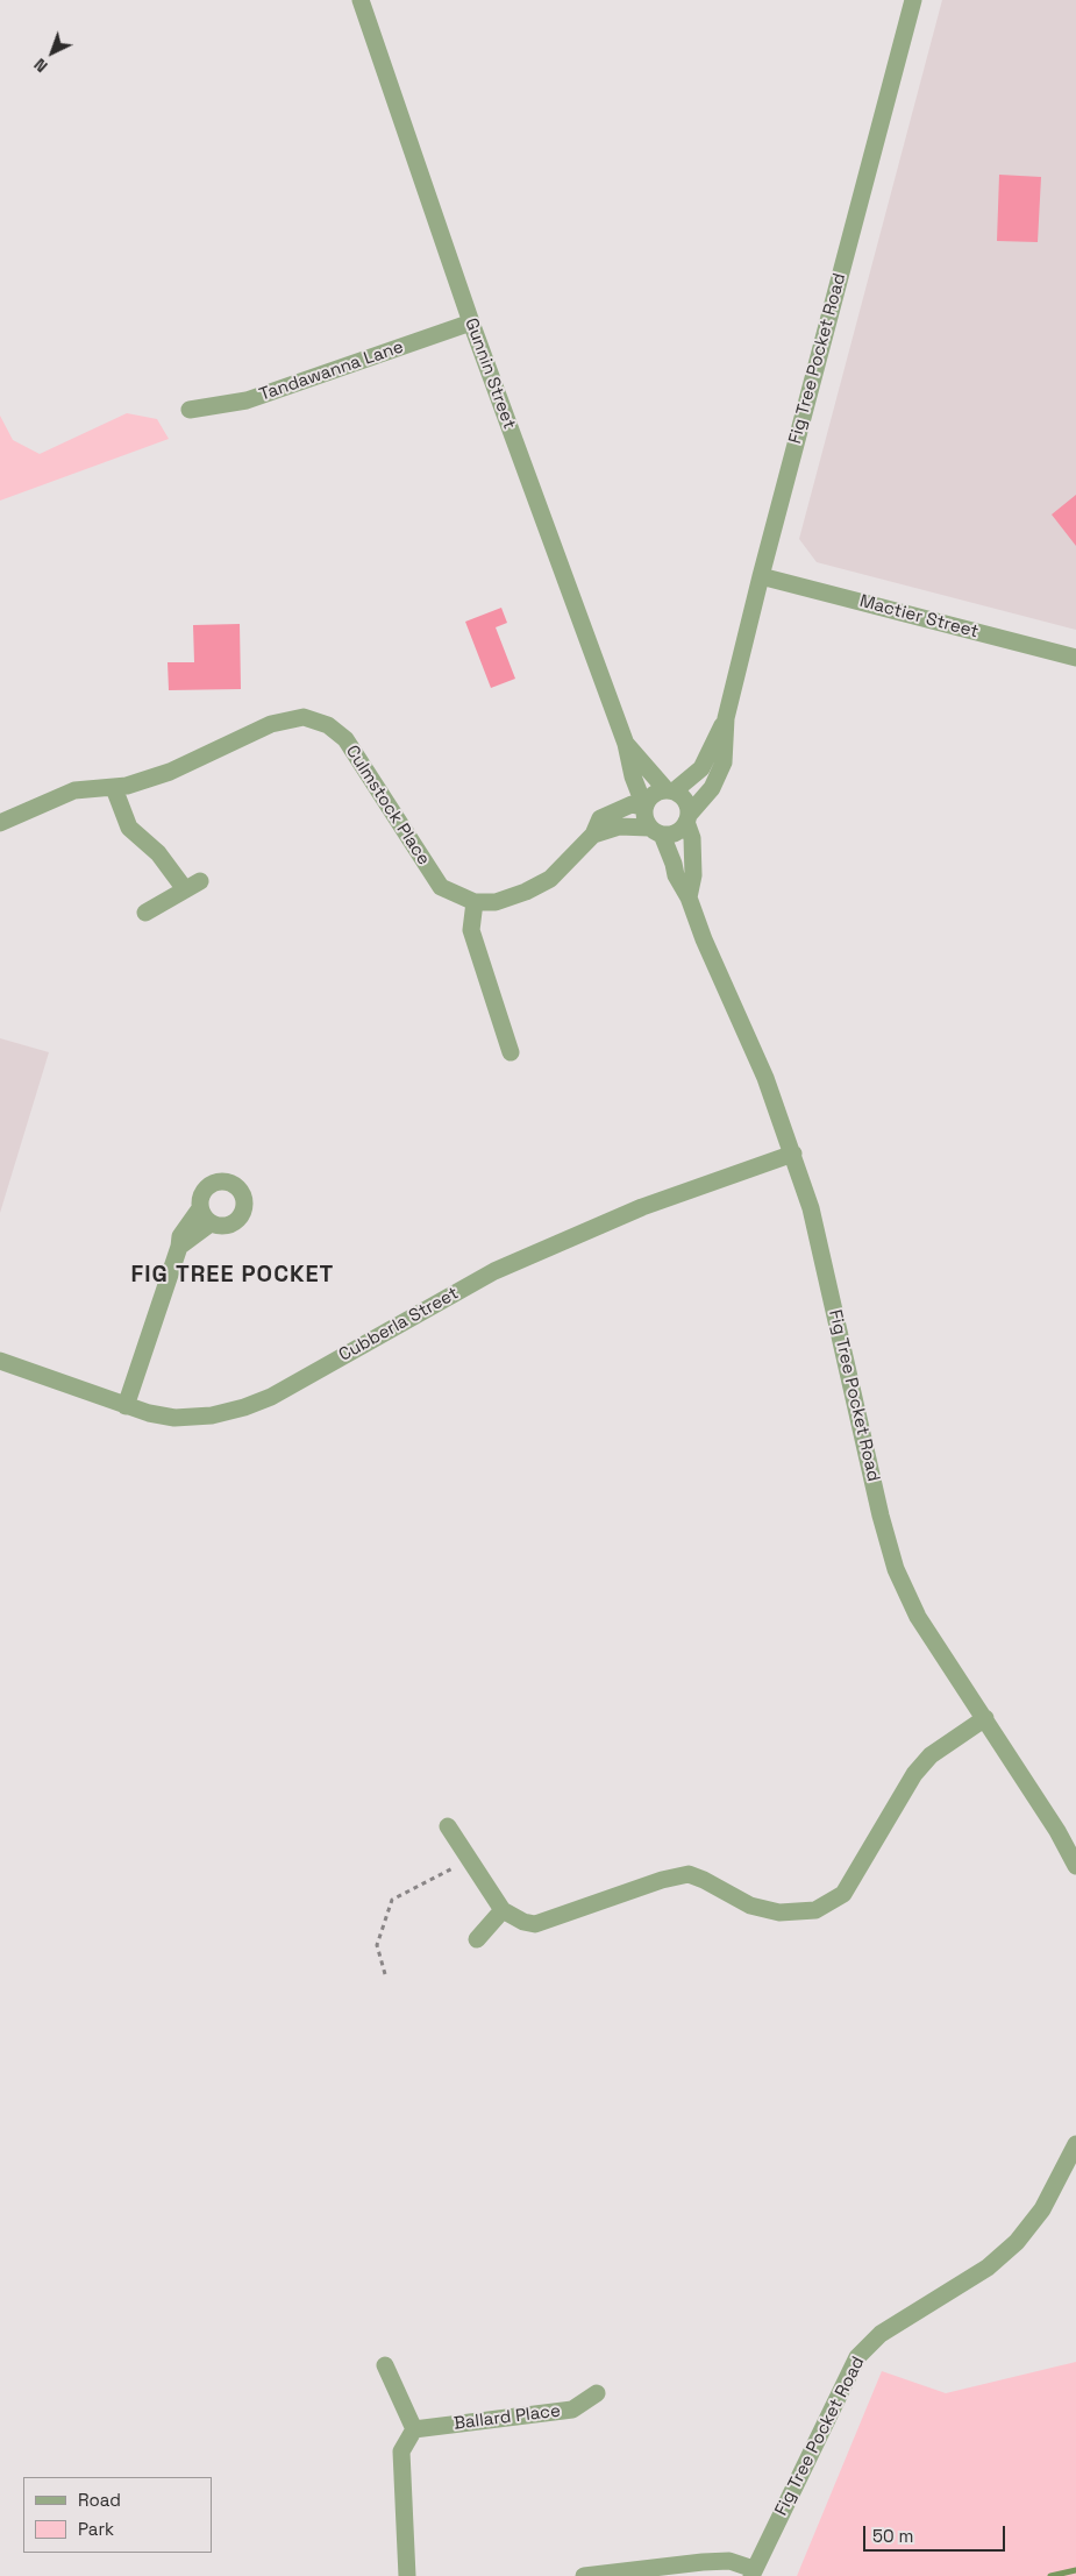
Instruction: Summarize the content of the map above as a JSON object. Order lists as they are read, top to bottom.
{
  "streets": {
    "street": [
      "Fig Tree Pocket Road",
      "Tandawanna Lane",
      "Gunnin Street",
      "Mactier Street",
      "Culmstock Place",
      "Cubberla Street",
      "Ballard Place"
    ]
  },
  "crossings": [
    ["Fig Tree Pocket Road", "Gunnin Street"],
    ["Fig Tree Pocket Road", "Mactier Street"],
    ["Fig Tree Pocket Road", "Culmstock Place"],
    ["Fig Tree Pocket Road", "Cubberla Street"],
    ["Tandawanna Lane", "Gunnin Street"],
    ["Gunnin Street", "Culmstock Place"]
  ],
  "districts": ["FIG TREE POCKET"],
  "legend": ["Road", "Park"],
  "scale_bar": "50 m",
  "north": "bottom left"
}
